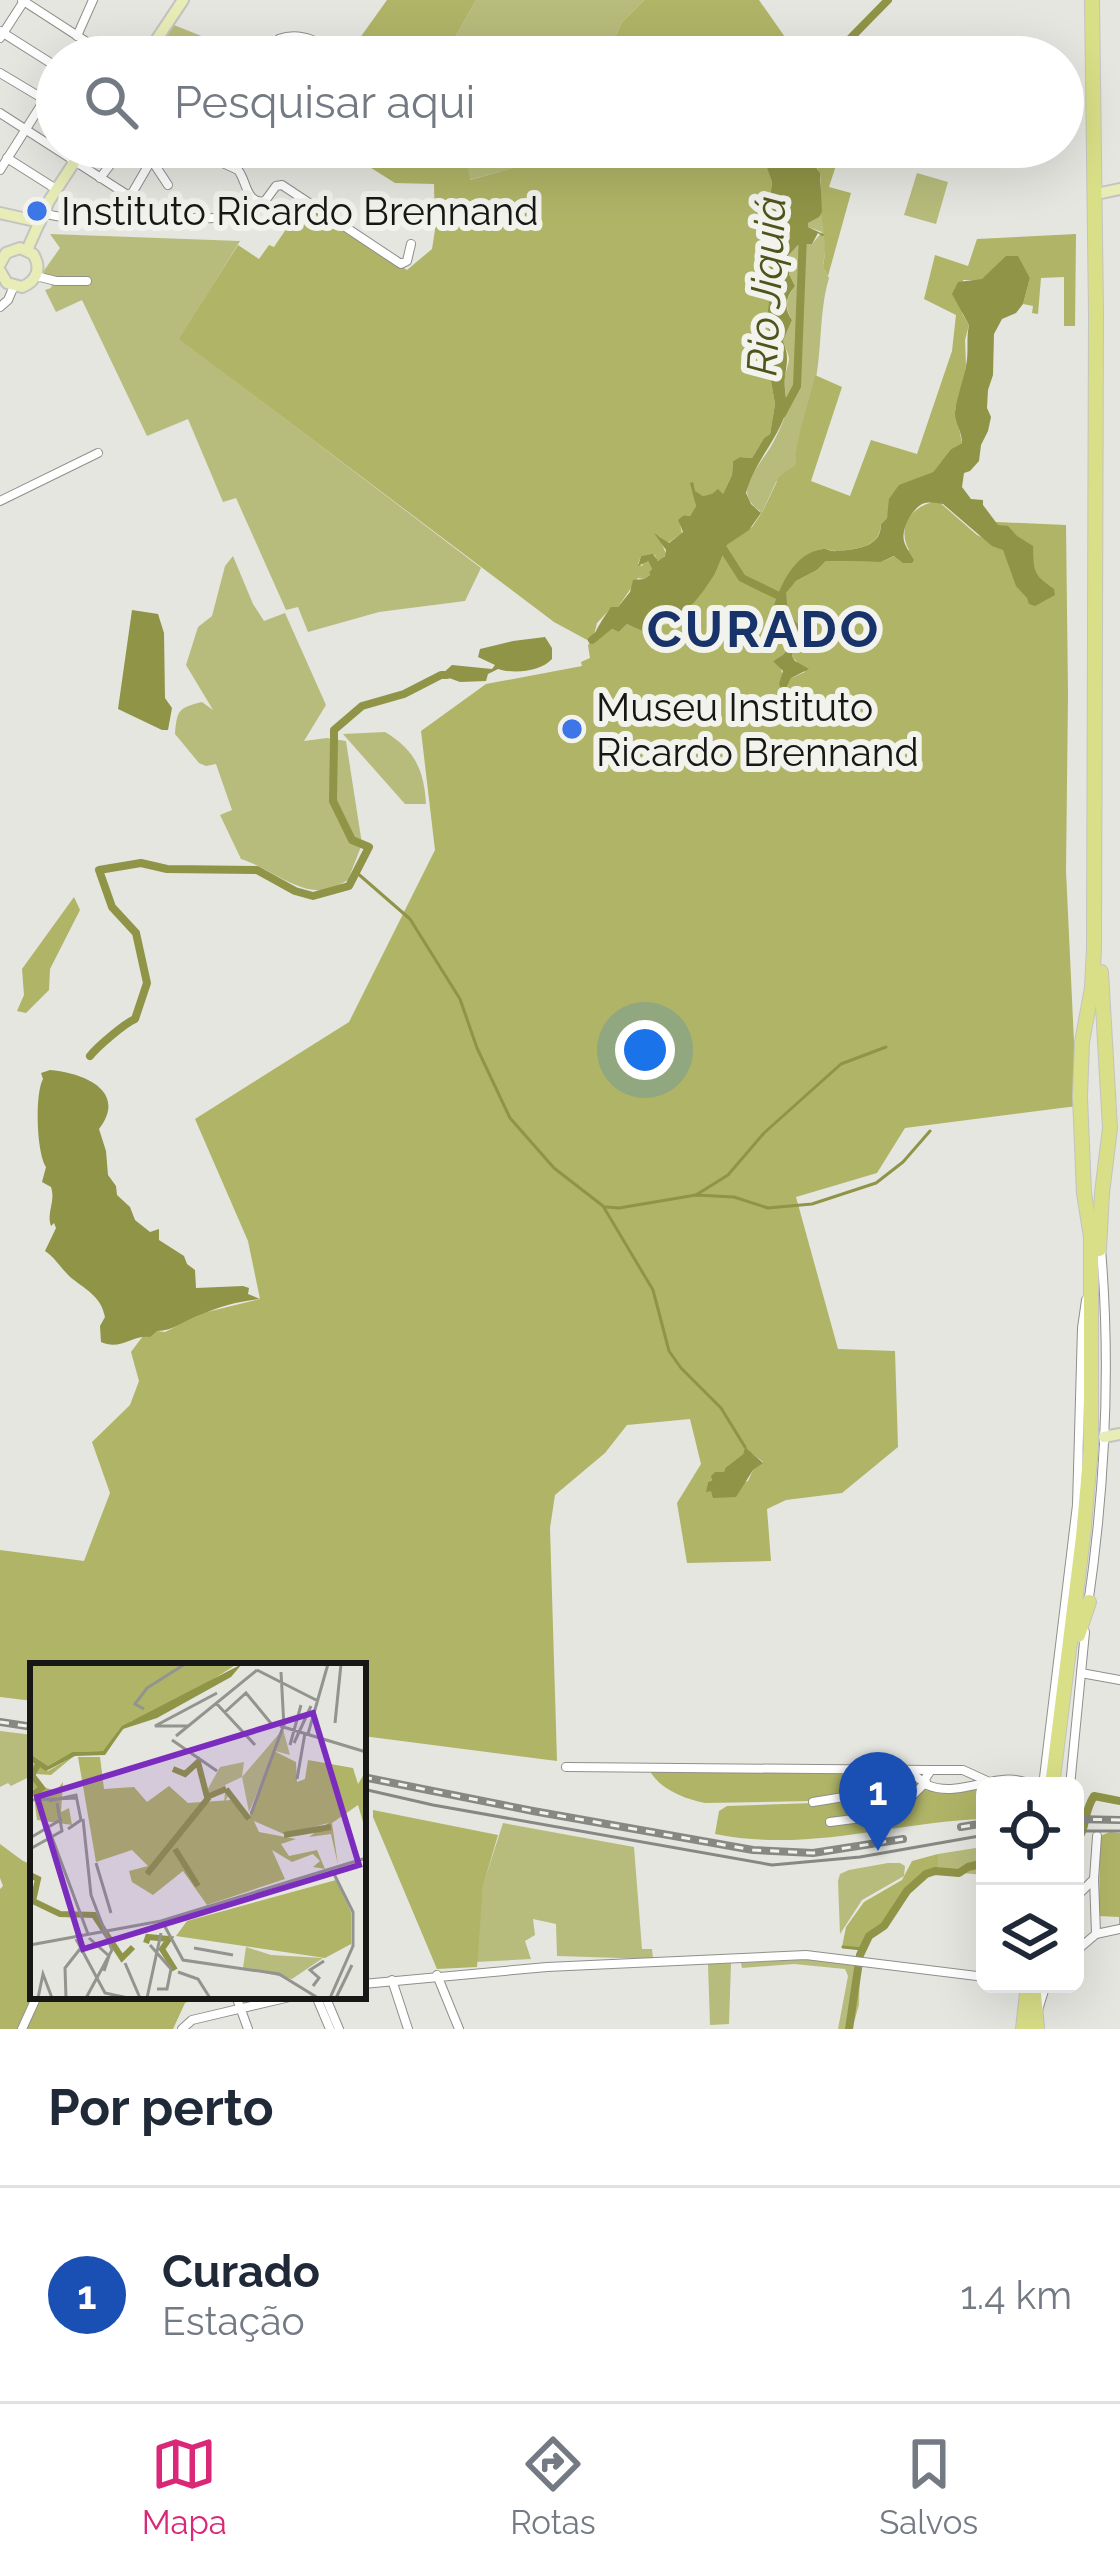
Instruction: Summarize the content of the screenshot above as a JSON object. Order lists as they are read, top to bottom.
{
  "districts": ["CURADO"],
  "water": ["Rio Jiquiá"],
  "places": ["Instituto Ricardo Brennand", "Museu Instituto Ricardo Brennand"],
  "page": {
    "search": "Pesquisar aqui",
    "pins": "1",
    "heading": "Por perto",
    "list": [
      {
        "mark": "1",
        "name": "Curado",
        "note": "Estação",
        "value": "1.4 km"
      }
    ],
    "nav": ["Mapa", "Rotas", "Salvos"]
  }
}
